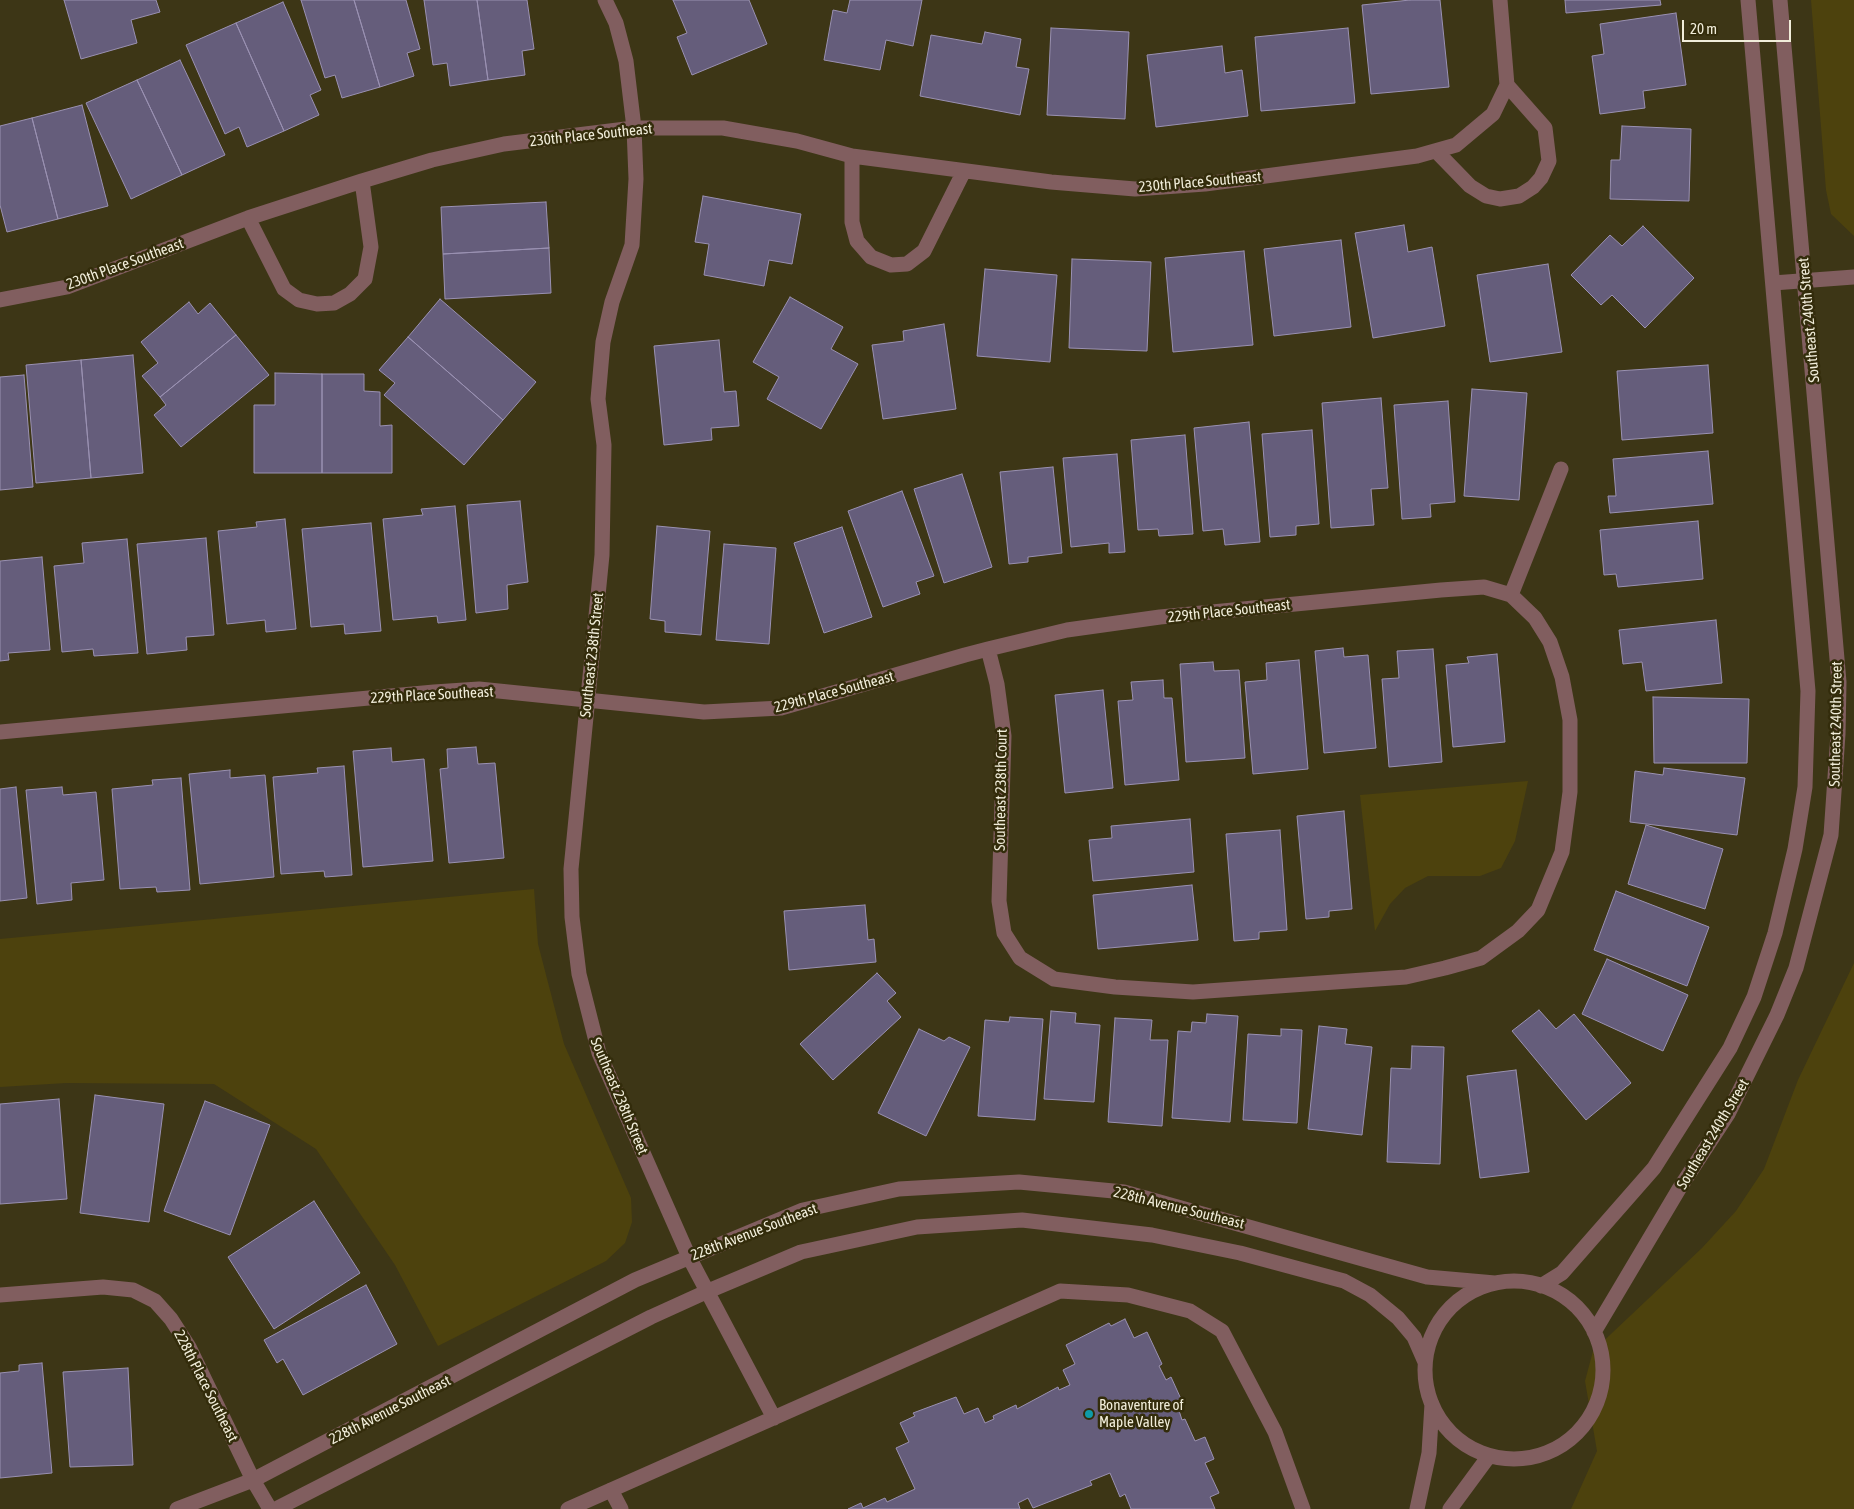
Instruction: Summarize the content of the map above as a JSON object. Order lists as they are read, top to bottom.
{
  "streets": {
    "street": [
      "230th Place Southeast",
      "Southeast 240th Street",
      "229th Place Southeast",
      "Southeast 238th Street",
      "Southeast 238th Court",
      "228th Avenue Southeast",
      "228th Place Southeast"
    ]
  },
  "crossings": [
    ["230th Place Southeast", "Southeast 238th Street"],
    ["Southeast 240th Street", "228th Avenue Southeast"],
    ["229th Place Southeast", "Southeast 238th Street"],
    ["229th Place Southeast", "Southeast 238th Court"],
    ["Southeast 238th Street", "228th Avenue Southeast"],
    ["228th Avenue Southeast", "228th Place Southeast"]
  ],
  "places": ["Bonaventure of Maple Valley"],
  "scale_bar": "20 m"
}
